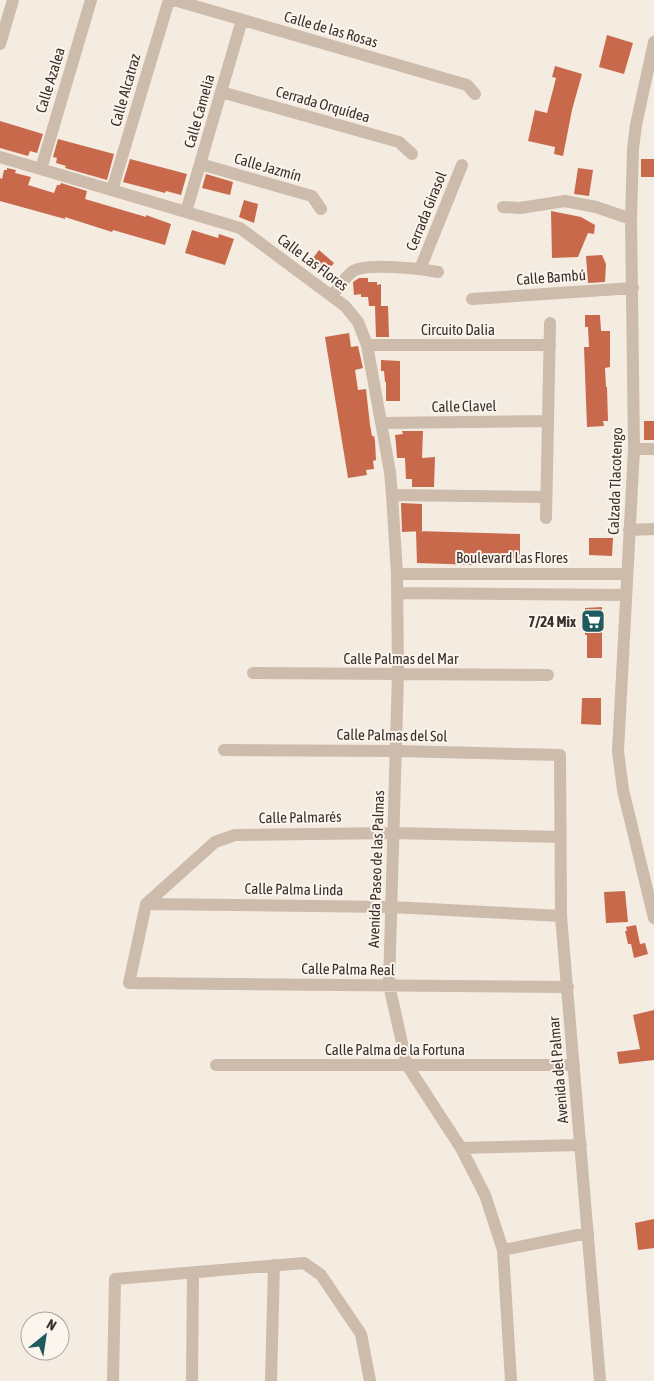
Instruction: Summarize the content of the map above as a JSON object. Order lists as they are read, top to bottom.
{
  "streets": {
    "street": [
      "Calle de las Rosas",
      "Calle Azalea",
      "Calle Alcatraz",
      "Cerrada Orquídea",
      "Calle Camelia",
      "Calle Jazmín",
      "Cerrada Girasol",
      "Calle Las Flores",
      "Calle Bambú",
      "Circuito Dalia",
      "Calle Clavel",
      "Calzada Tlacotengo",
      "Boulevard Las Flores",
      "Calle Palmas del Mar",
      "Calle Palmas del Sol",
      "Calle Palmarés",
      "Avenida Paseo de las Palmas",
      "Calle Palma Linda",
      "Calle Palma Real",
      "Calle Palma de la Fortuna",
      "Avenida del Palmar"
    ]
  },
  "crossings": [
    ["Calle de las Rosas", "Calle Camelia"],
    ["Calle Azalea", "Calle Las Flores"],
    ["Calle Alcatraz", "Calle Las Flores"],
    ["Cerrada Orquídea", "Calle Camelia"],
    ["Calle Camelia", "Calle Jazmín"],
    ["Calle Camelia", "Calle Las Flores"],
    ["Cerrada Girasol", "Calle Las Flores"],
    ["Calle Las Flores", "Circuito Dalia"],
    ["Calle Las Flores", "Calle Clavel"],
    ["Calle Las Flores", "Boulevard Las Flores"],
    ["Calle Las Flores", "Avenida Paseo de las Palmas"],
    ["Calle Bambú", "Calzada Tlacotengo"],
    ["Calzada Tlacotengo", "Boulevard Las Flores"],
    ["Boulevard Las Flores", "Avenida Paseo de las Palmas"],
    ["Calle Palmas del Mar", "Avenida Paseo de las Palmas"],
    ["Calle Palmas del Sol", "Avenida Paseo de las Palmas"],
    ["Calle Palmas del Sol", "Avenida del Palmar"],
    ["Calle Palmarés", "Avenida Paseo de las Palmas"],
    ["Calle Palmarés", "Calle Palma Linda"],
    ["Calle Palmarés", "Calle Palma Real"],
    ["Calle Palmarés", "Avenida del Palmar"],
    ["Avenida Paseo de las Palmas", "Calle Palma Linda"],
    ["Avenida Paseo de las Palmas", "Calle Palma Real"],
    ["Avenida Paseo de las Palmas", "Calle Palma de la Fortuna"],
    ["Calle Palma Linda", "Calle Palma Real"],
    ["Calle Palma Linda", "Avenida del Palmar"],
    ["Calle Palma Real", "Avenida del Palmar"],
    ["Calle Palma de la Fortuna", "Avenida del Palmar"]
  ],
  "places": {
    "supermarket": ["7/24 Mix"]
  },
  "north": "top right"
}
